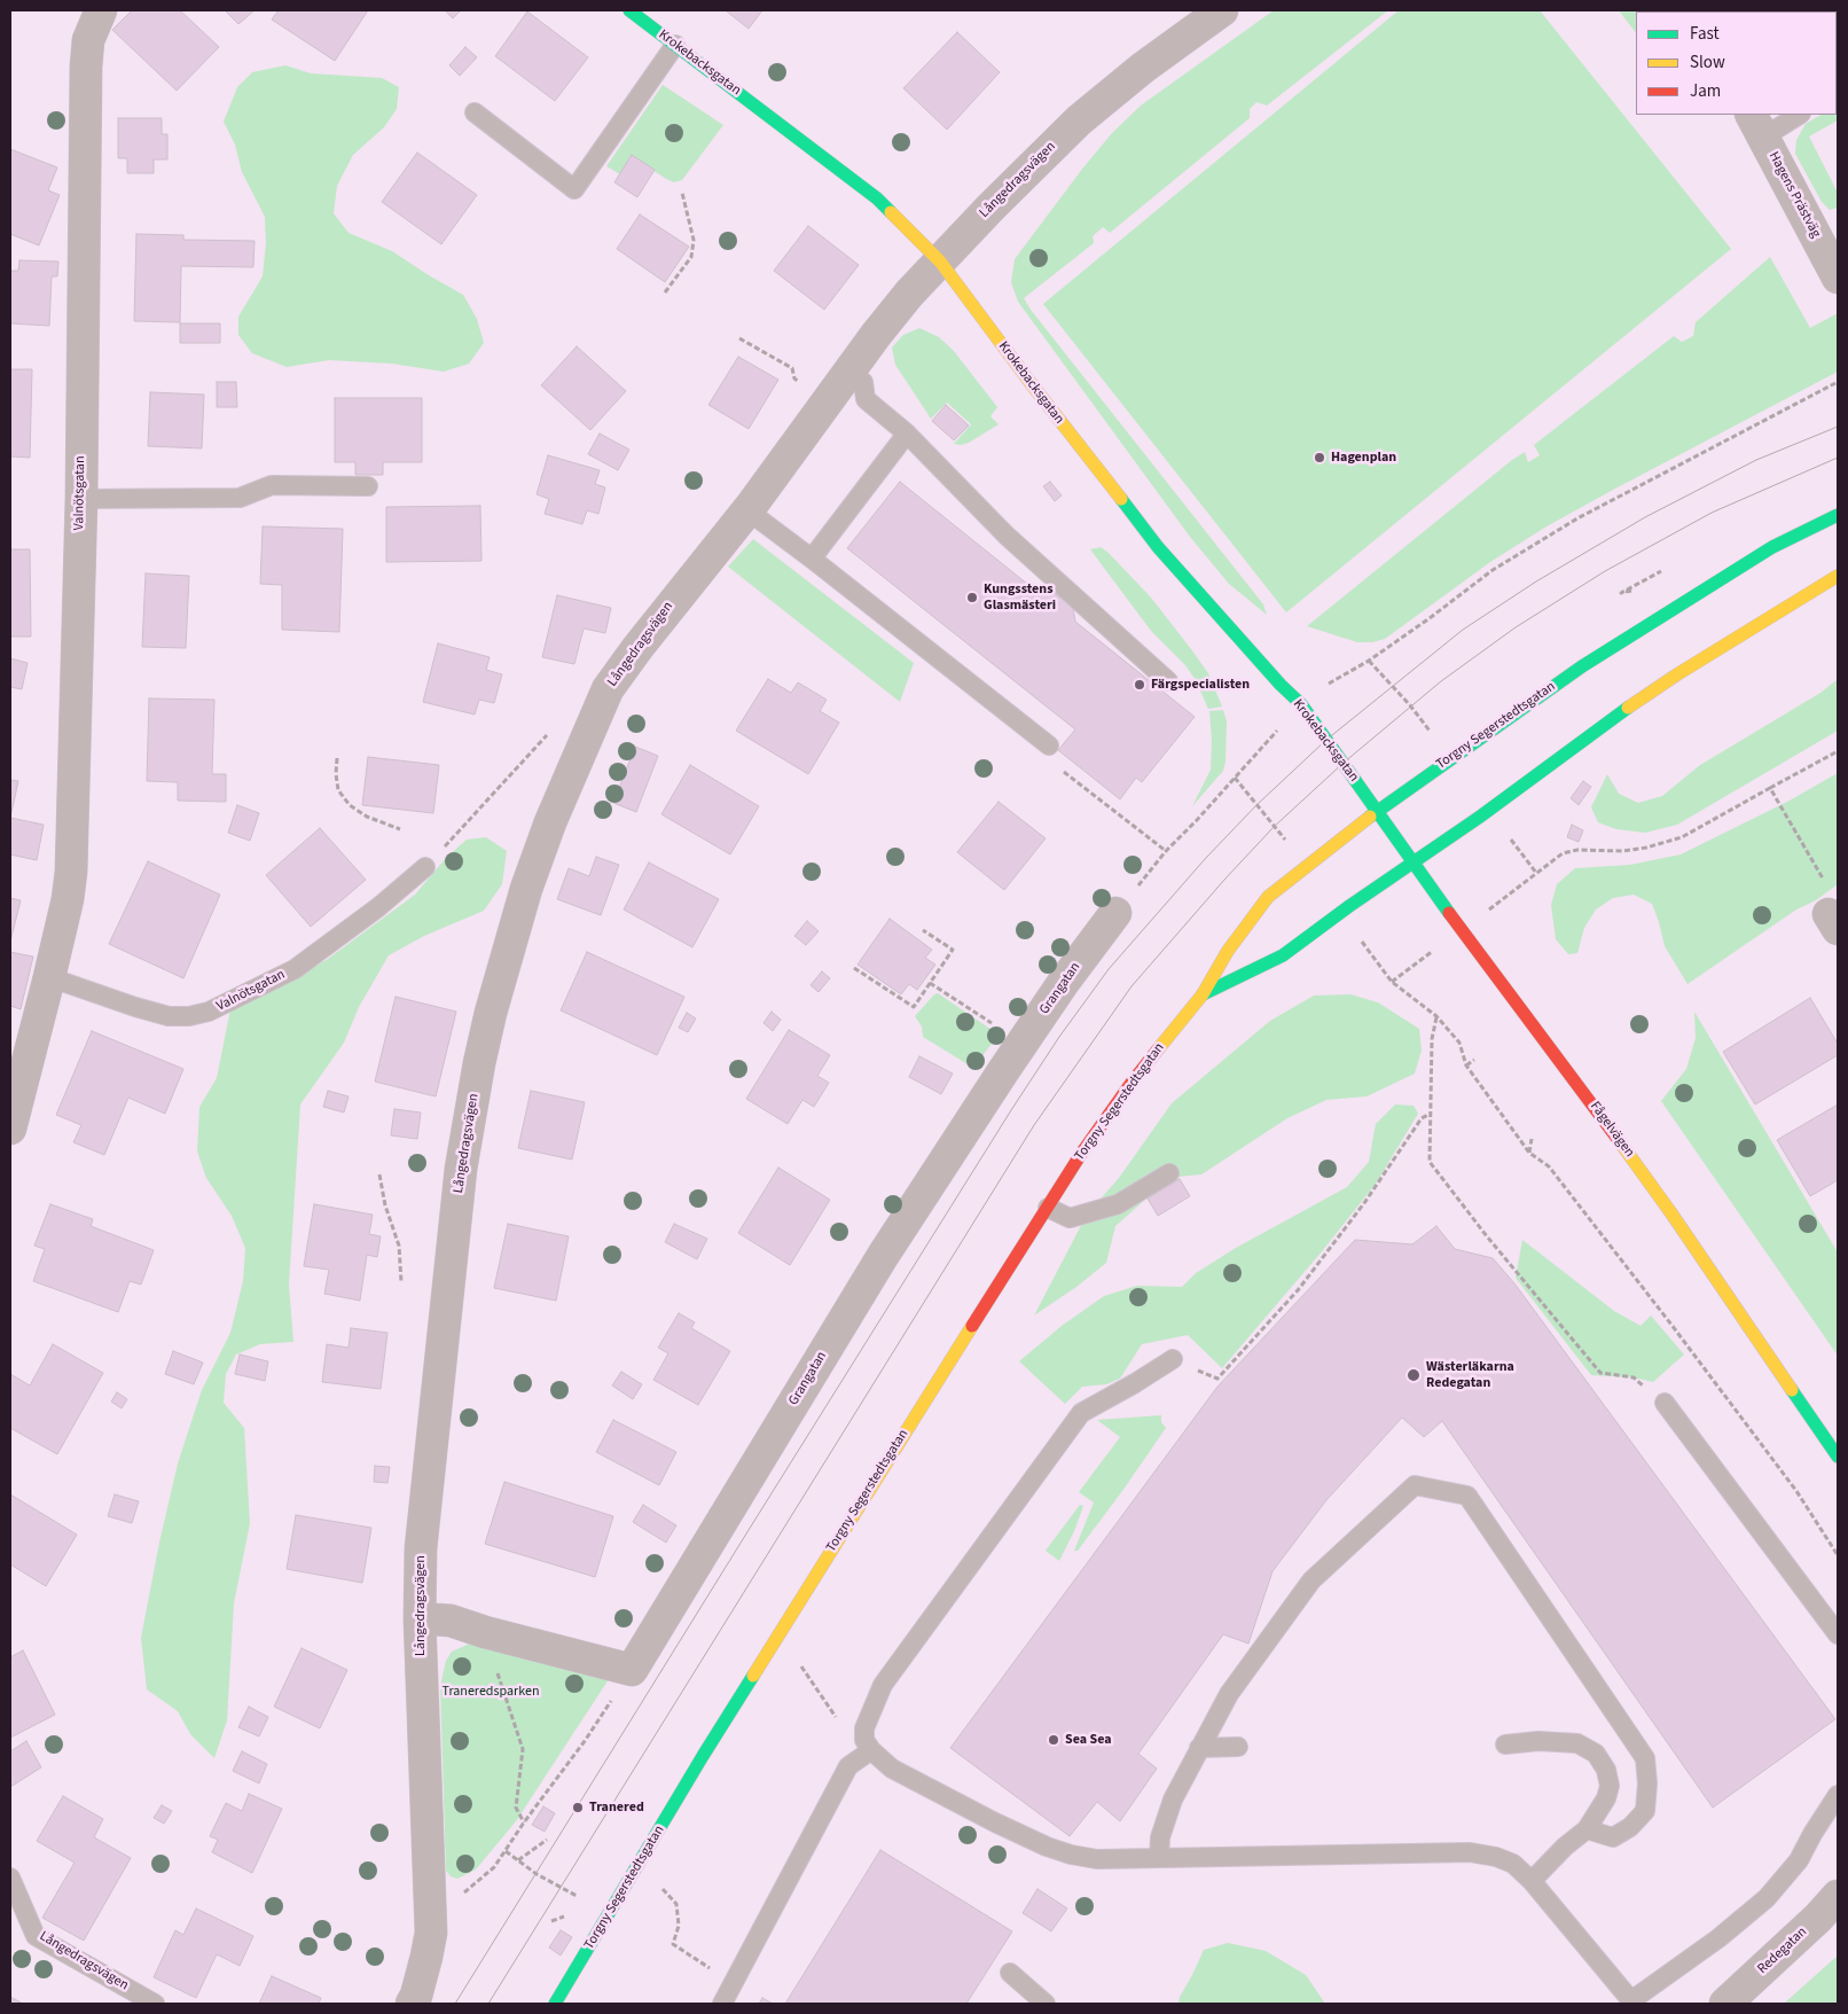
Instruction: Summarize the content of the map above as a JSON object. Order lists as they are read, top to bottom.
{
  "streets": {
    "street": [
      "Krokebacksgatan",
      "Långedragsvägen",
      "Hagens Prästväg",
      "Valnötsgatan",
      "Torgny Segerstedtsgatan",
      "Grangatan",
      "Fågelvägen",
      "Redegatan"
    ]
  },
  "crossings": [
    ["Krokebacksgatan", "Långedragsvägen"],
    ["Krokebacksgatan", "Torgny Segerstedtsgatan"],
    ["Krokebacksgatan", "Fågelvägen"],
    ["Torgny Segerstedtsgatan", "Fågelvägen"]
  ],
  "parks": ["Traneredsparken"],
  "places": [
    "Hagenplan",
    "Kungsstens Glasmästeri",
    "Färgspecialisten",
    "Wästerläkarna Redegatan",
    "Sea Sea",
    "Tranered"
  ],
  "legend": ["Fast", "Slow", "Jam"]
}
